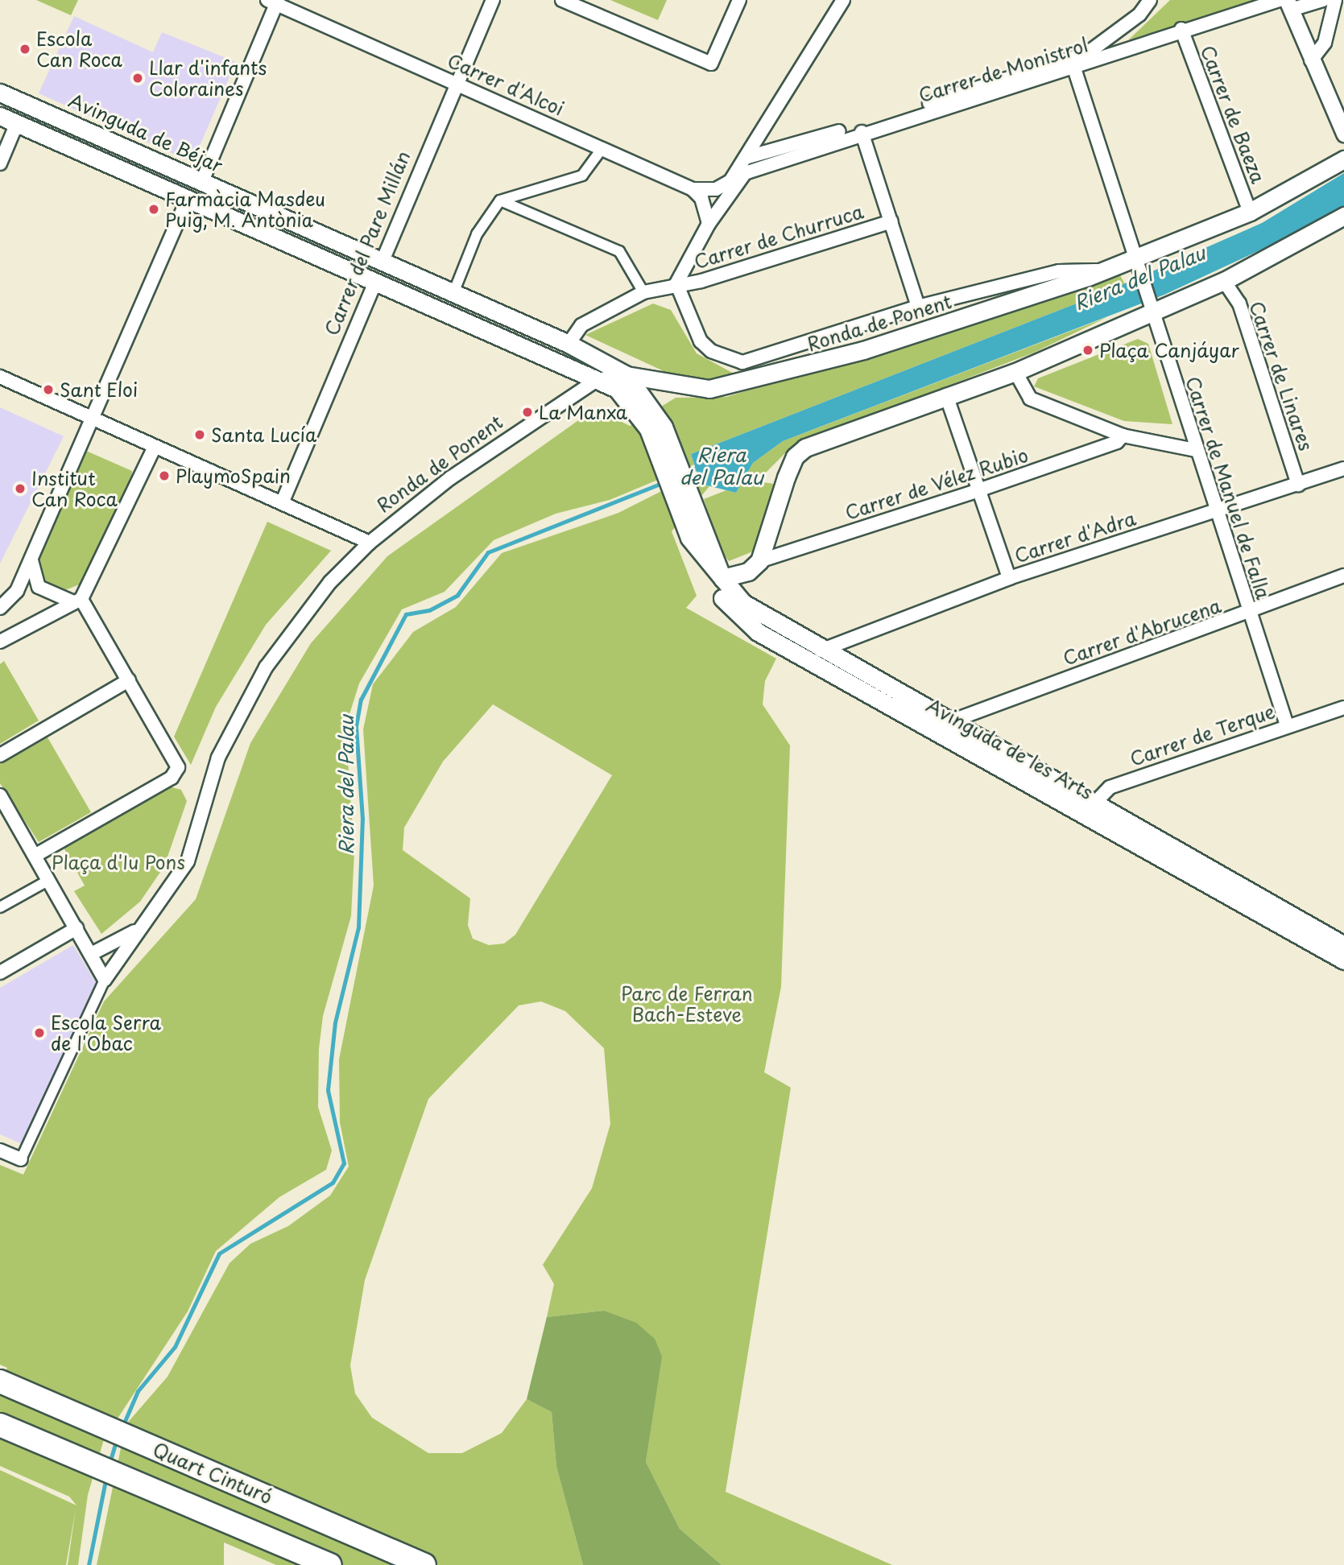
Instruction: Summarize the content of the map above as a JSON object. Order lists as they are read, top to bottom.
{
  "streets": {
    "highway": ["Quart Cinturó"],
    "main road": [
      "Avinguda de Béjar",
      "Carrer del Pare Millán",
      "Ronda de Ponent",
      "Avinguda de les Arts"
    ],
    "street": [
      "Carrer de Monistrol",
      "Carrer d'Alcoi",
      "Carrer de Baeza",
      "Carrer de Churruca",
      "Carrer de Linares",
      "Carrer de Vélez Rubio",
      "Carrer de Manuel de Falla",
      "Carrer d'Adra",
      "Carrer d'Abrucena",
      "Carrer de Terque"
    ]
  },
  "crossings": [
    ["Carrer de Monistrol", "Carrer de Baeza"],
    ["Carrer de Monistrol", "Carrer de Manuel de Falla"],
    ["Carrer d'Alcoi", "Carrer del Pare Millán"],
    ["Carrer de Baeza", "Ronda de Ponent"],
    ["Avinguda de Béjar", "Carrer de Churruca"],
    ["Avinguda de Béjar", "Carrer del Pare Millán"],
    ["Avinguda de Béjar", "Ronda de Ponent"],
    ["Carrer de Churruca", "Ronda de Ponent"],
    ["Ronda de Ponent", "Carrer de Manuel de Falla"],
    ["Carrer de Linares", "Carrer d'Adra"],
    ["Carrer de Vélez Rubio", "Avinguda de les Arts"],
    ["Carrer de Manuel de Falla", "Carrer d'Adra"],
    ["Carrer de Manuel de Falla", "Carrer d'Abrucena"],
    ["Carrer de Manuel de Falla", "Carrer de Terque"],
    ["Carrer d'Adra", "Avinguda de les Arts"],
    ["Carrer d'Abrucena", "Avinguda de les Arts"],
    ["Carrer de Terque", "Avinguda de les Arts"]
  ],
  "water": ["Riera del Palau"],
  "parks": ["Plaça d'Iu Pons", "Parc de Ferran Bach-Esteve"],
  "places": [
    "Escola Can Roca",
    "Llar d'infants Coloraines",
    "Farmàcia Masdeu Puig, M. Antònia",
    "Plaça Canjáyar",
    "Sant Eloi",
    "La Manxa",
    "Santa Lucía",
    "PlaymoSpain",
    "Institut Can Roca",
    "Escola Serra de l'Obac"
  ]
}
